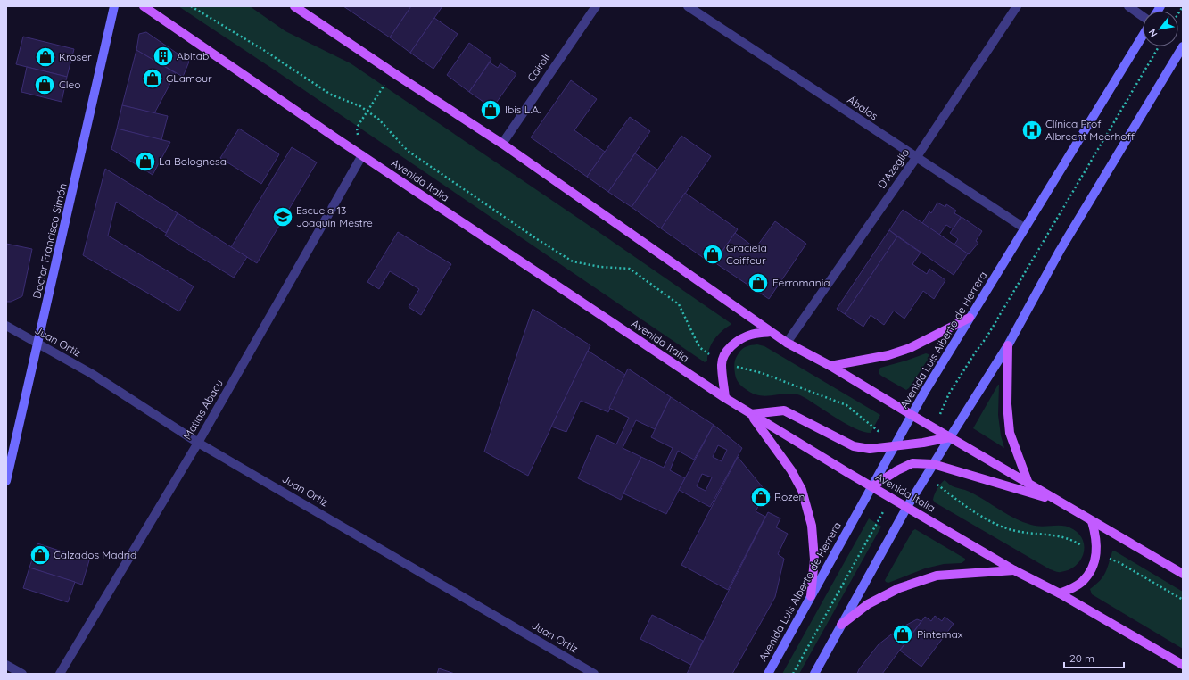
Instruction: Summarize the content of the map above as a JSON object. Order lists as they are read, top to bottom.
{
  "streets": {
    "main road": ["Avenida Italia", "Doctor Francisco Simón", "Avenida Luis Alberto de Herrera"],
    "street": [
      "Cairoli",
      "Ábalos",
      "D'Azeglio",
      "Juan Ortiz",
      "Matías Abacu"
    ]
  },
  "crossings": [
    ["Ábalos", "D'Azeglio"],
    ["Ábalos", "Avenida Luis Alberto de Herrera"],
    ["Avenida Italia", "Avenida Luis Alberto de Herrera"],
    ["Avenida Italia", "Matías Abacu"],
    ["Doctor Francisco Simón", "Juan Ortiz"],
    ["Juan Ortiz", "Matías Abacu"]
  ],
  "places": {
    "building": ["Abitab"],
    "shop": [
      "Kroser",
      "GLamour",
      "Cleo",
      "Ibis L.A.",
      "La Bolognesa",
      "Graciela Coiffeur",
      "Ferromania",
      "Rozen",
      "Calzados Madrid",
      "Pintemax"
    ],
    "hospital": ["Clínica Prof. Albrecht Meerhoff"],
    "school or university": ["Escuela 13 Joaquín Mestre"]
  },
  "scale_bar": "20 m",
  "north": "bottom left"
}
